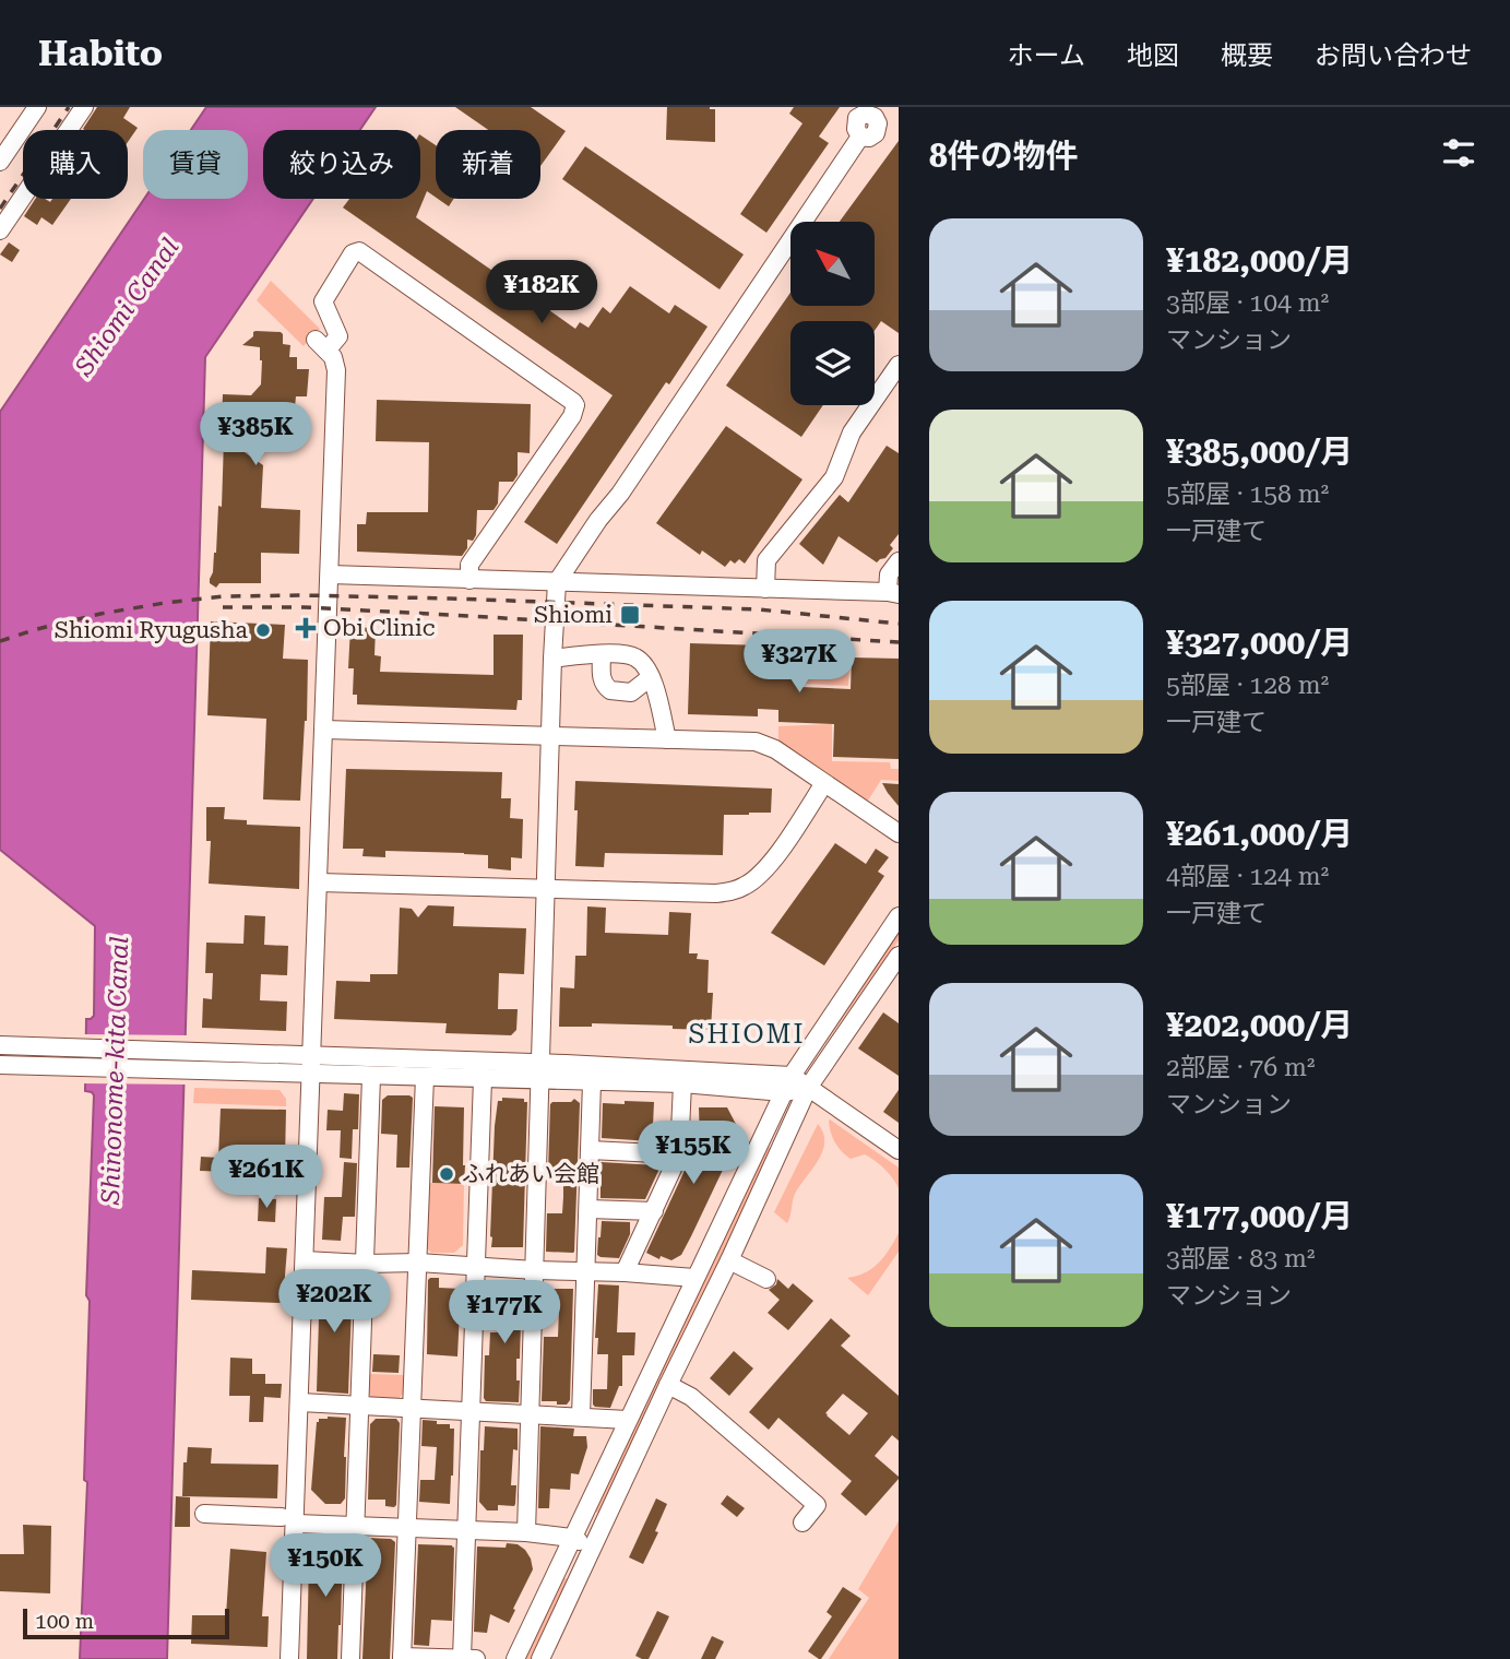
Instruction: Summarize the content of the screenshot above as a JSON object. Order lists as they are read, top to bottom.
{
  "districts": ["SHIOMI"],
  "water": ["Shiomi Canal", "Shinonome-kita Canal"],
  "places": {
    "transit": ["Shiomi"],
    "health": ["Obi Clinic"],
    "other": ["Shiomi Ryugusha", "ふれあい会館"]
  },
  "scale_bar": "100 m",
  "north": "top left",
  "page": {
    "header": "Habito",
    "nav": [
      "ホーム",
      "地図",
      "概要",
      "お問い合わせ"
    ],
    "heading": "8件の物件",
    "chip": [
      "購入",
      "賃貸",
      "絞り込み",
      "新着"
    ],
    "list": [
      {
        "name": "¥182,000/月",
        "note": "3部屋 · 104 m² · マンション"
      },
      {
        "name": "¥385,000/月",
        "note": "5部屋 · 158 m² · 一戸建て"
      },
      {
        "name": "¥327,000/月",
        "note": "5部屋 · 128 m² · 一戸建て"
      },
      {
        "name": "¥261,000/月",
        "note": "4部屋 · 124 m² · 一戸建て"
      },
      {
        "name": "¥202,000/月",
        "note": "2部屋 · 76 m² · マンション"
      },
      {
        "name": "¥177,000/月",
        "note": "3部屋 · 83 m² · マンション"
      }
    ],
    "price": [
      "¥182K",
      "¥385K",
      "¥327K",
      "¥155K",
      "¥261K",
      "¥202K",
      "¥177K",
      "¥150K"
    ],
    "scale": "100 m"
  }
}
